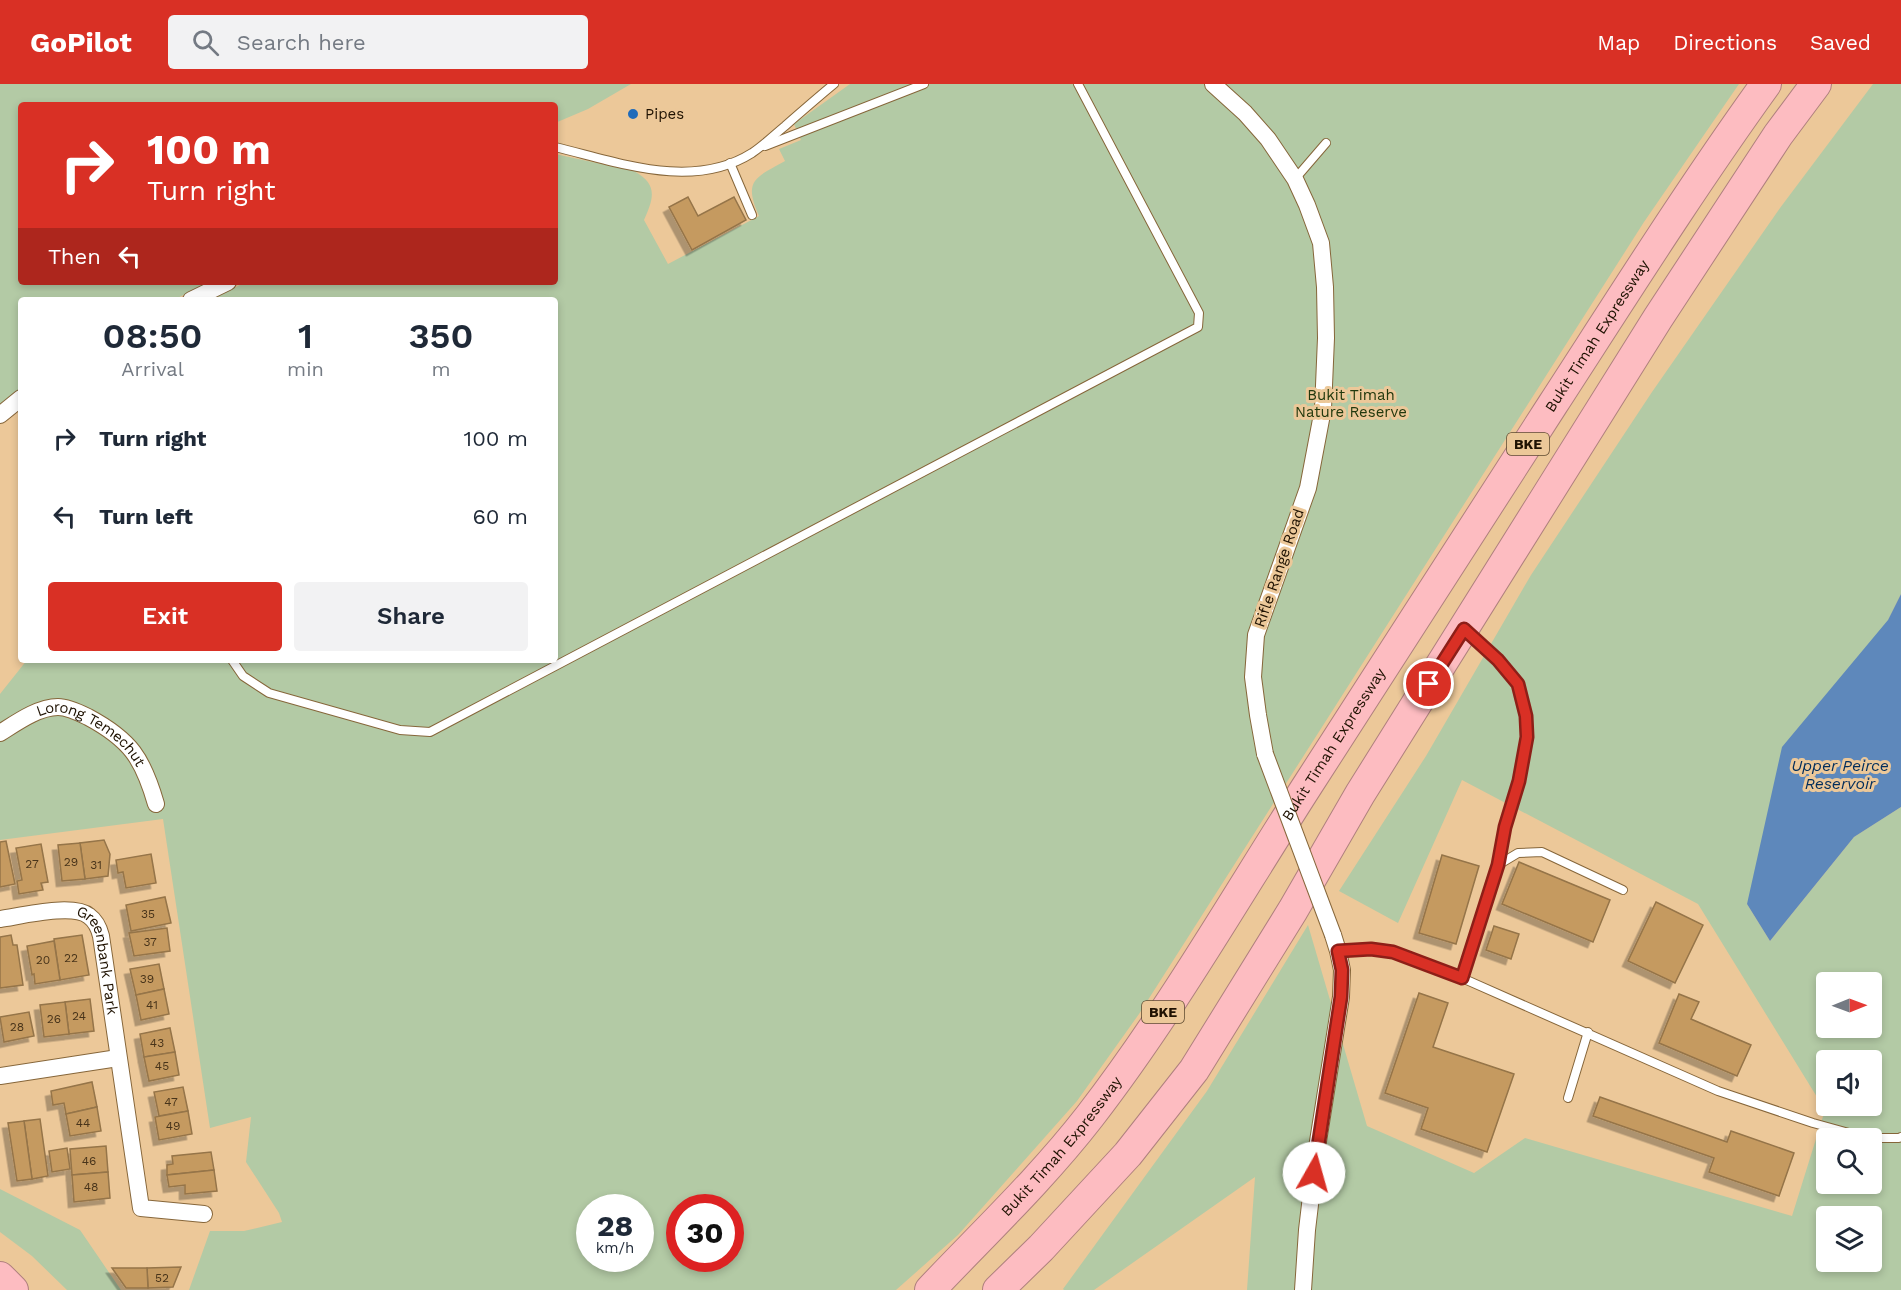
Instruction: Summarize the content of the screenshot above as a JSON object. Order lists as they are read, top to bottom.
{
  "streets": {
    "highway": ["Bukit Timah Expressway", "BKE"],
    "street": ["Rifle Range Road", "Lorong Temechut", "Greenbank Park"]
  },
  "water": ["Upper Peirce Reservoir"],
  "parks": ["Bukit Timah Nature Reserve"],
  "places": ["Pipes"],
  "house_numbers": [
    "29",
    "27",
    "31",
    "35",
    "37",
    "22",
    "20",
    "39",
    "41",
    "24",
    "26",
    "28",
    "43",
    "45",
    "47",
    "44",
    "49",
    "46",
    "48",
    "52"
  ],
  "north": "right",
  "page": {
    "header": "GoPilot",
    "search": "Search here",
    "nav": ["Map", "Directions", "Saved"],
    "turn": ["100 m", "Turn right"],
    "then": "Then",
    "eta": [
      "08:50",
      "Arrival",
      "1",
      "min",
      "350",
      "m"
    ],
    "list": [
      {
        "name": "Turn right",
        "value": "100 m"
      },
      {
        "name": "Turn left",
        "value": "60 m"
      }
    ],
    "buttons": ["Exit", "Share"],
    "speed": "28 km/h",
    "limit": "30"
  }
}
